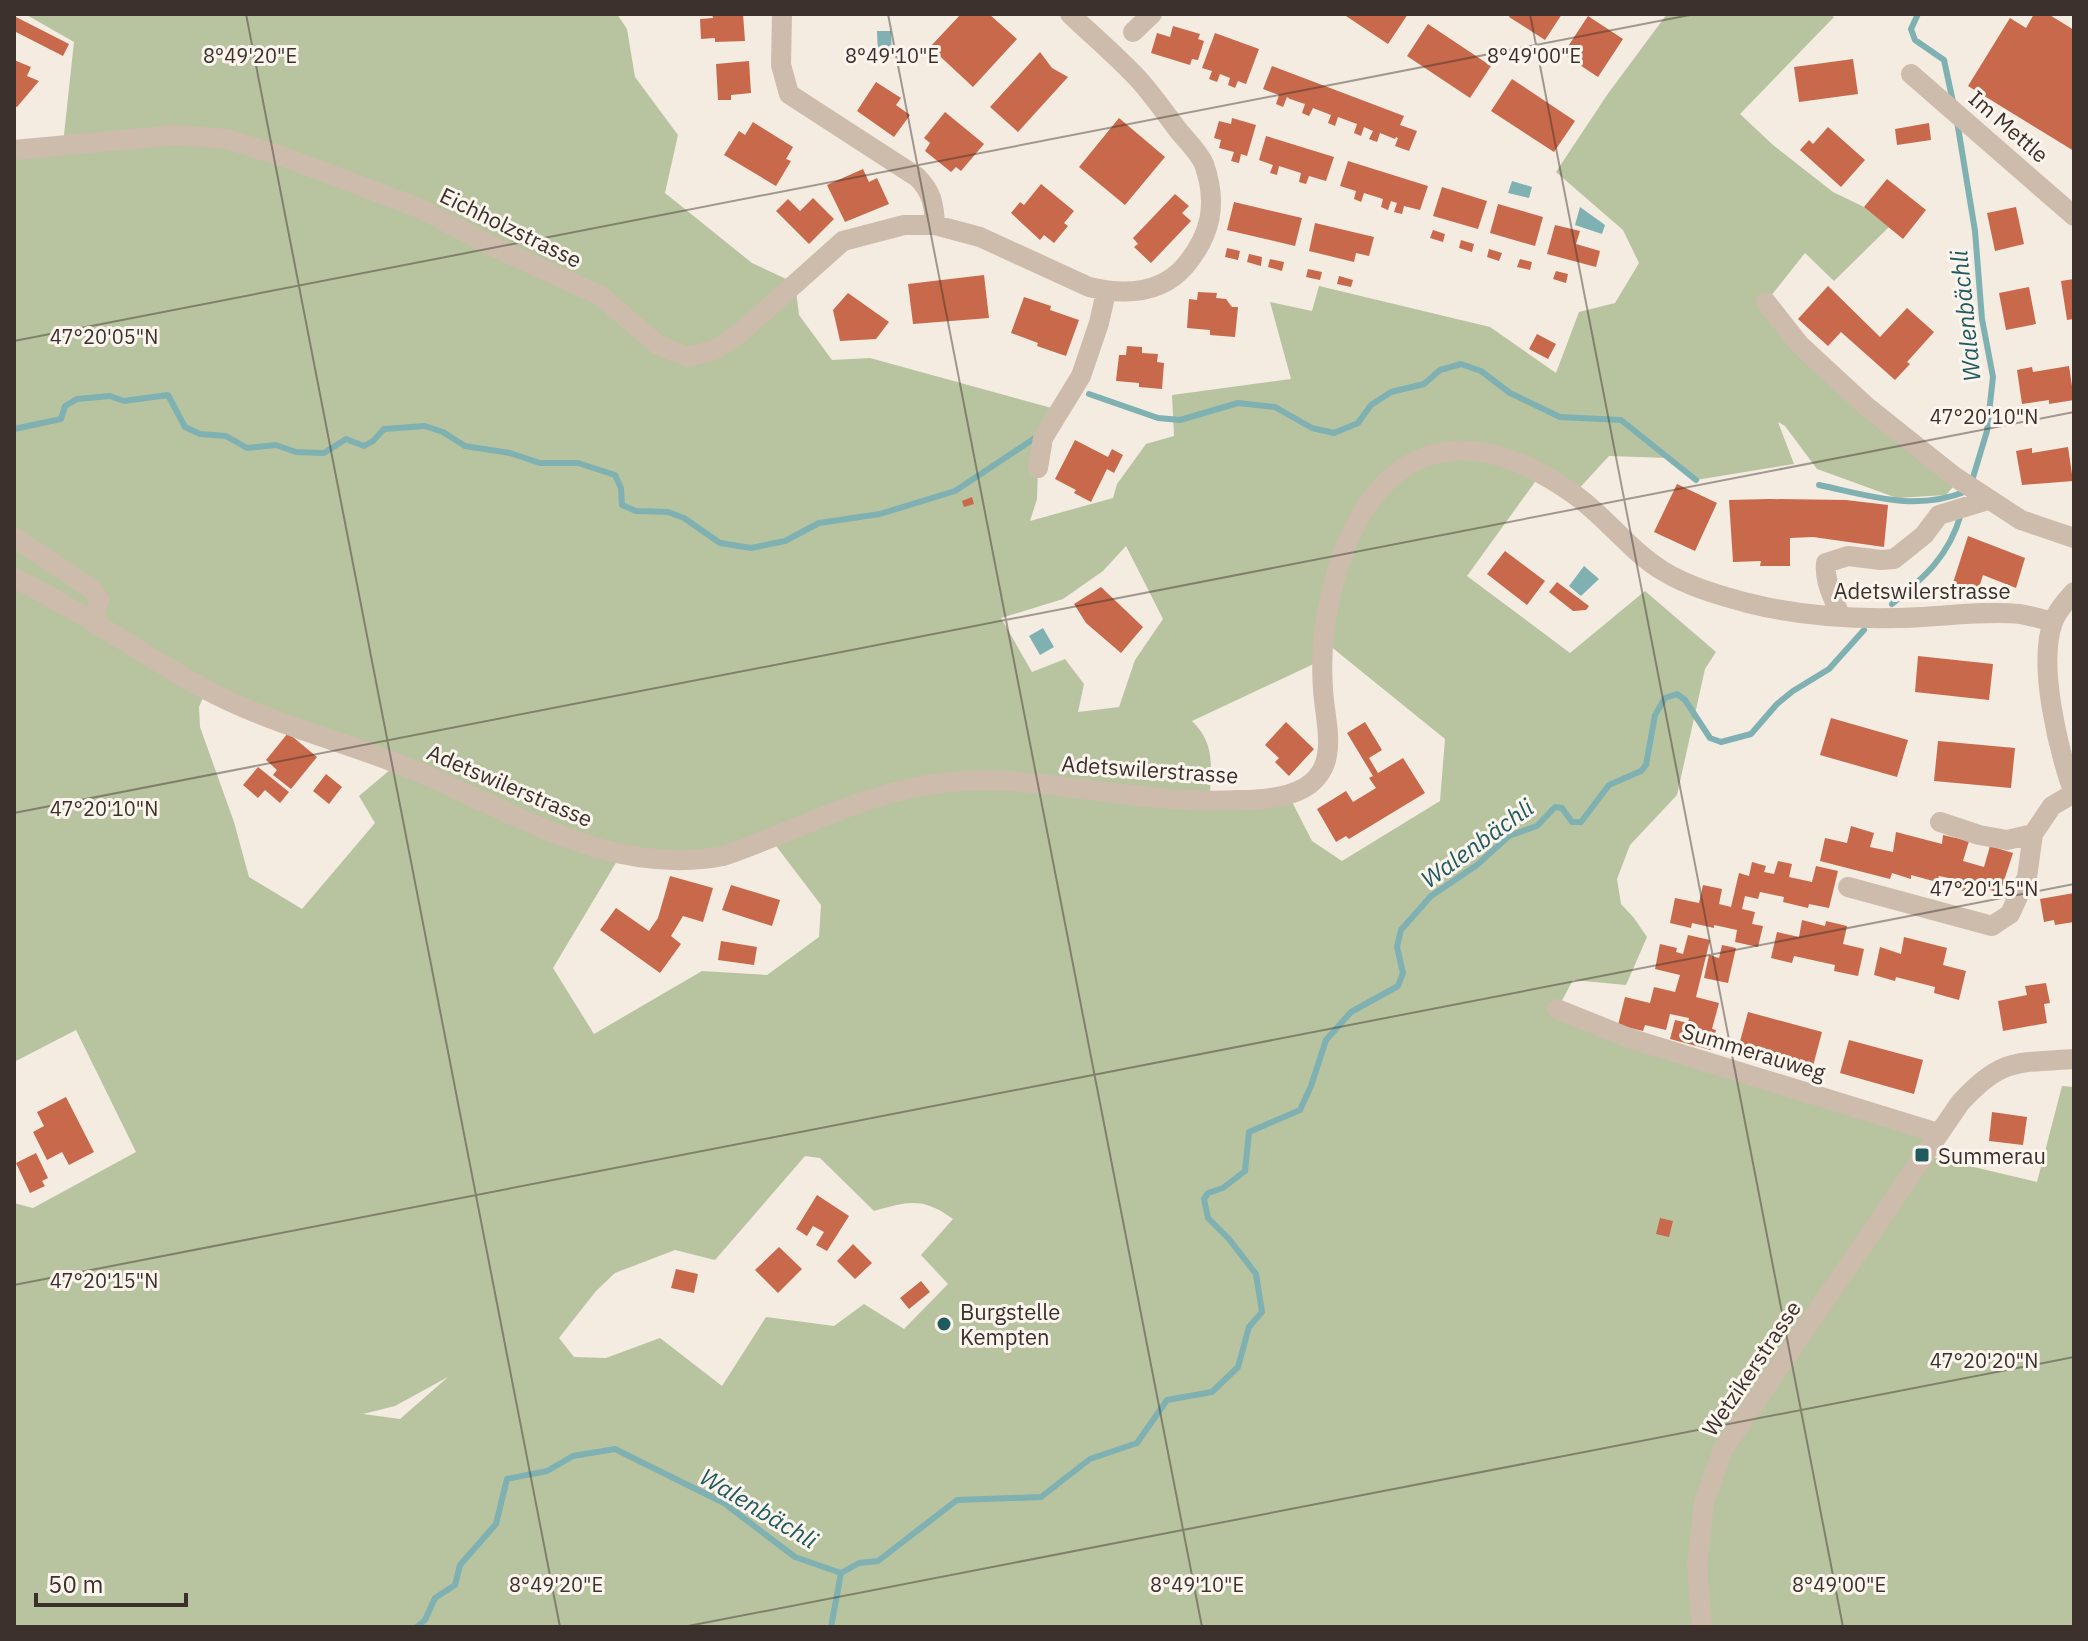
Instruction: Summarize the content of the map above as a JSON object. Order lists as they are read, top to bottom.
{
  "streets": {
    "street": [
      "Im Mettle",
      "Eichholzstrasse",
      "Adetswilerstrasse",
      "Summerauweg",
      "Wetzikerstrasse"
    ]
  },
  "crossings": [
    ["Summerauweg", "Wetzikerstrasse"]
  ],
  "water": ["Walenbächli"],
  "places": {
    "transit": ["Summerau"],
    "other": ["Burgstelle Kempten"]
  },
  "scale_bar": "50 m",
  "coordinates": [
    "8°49'20\"E",
    "8°49'10\"E",
    "8°49'00\"E",
    "47°20'05\"N",
    "47°20'10\"N",
    "47°20'15\"N",
    "47°20'20\"N"
  ]
}
